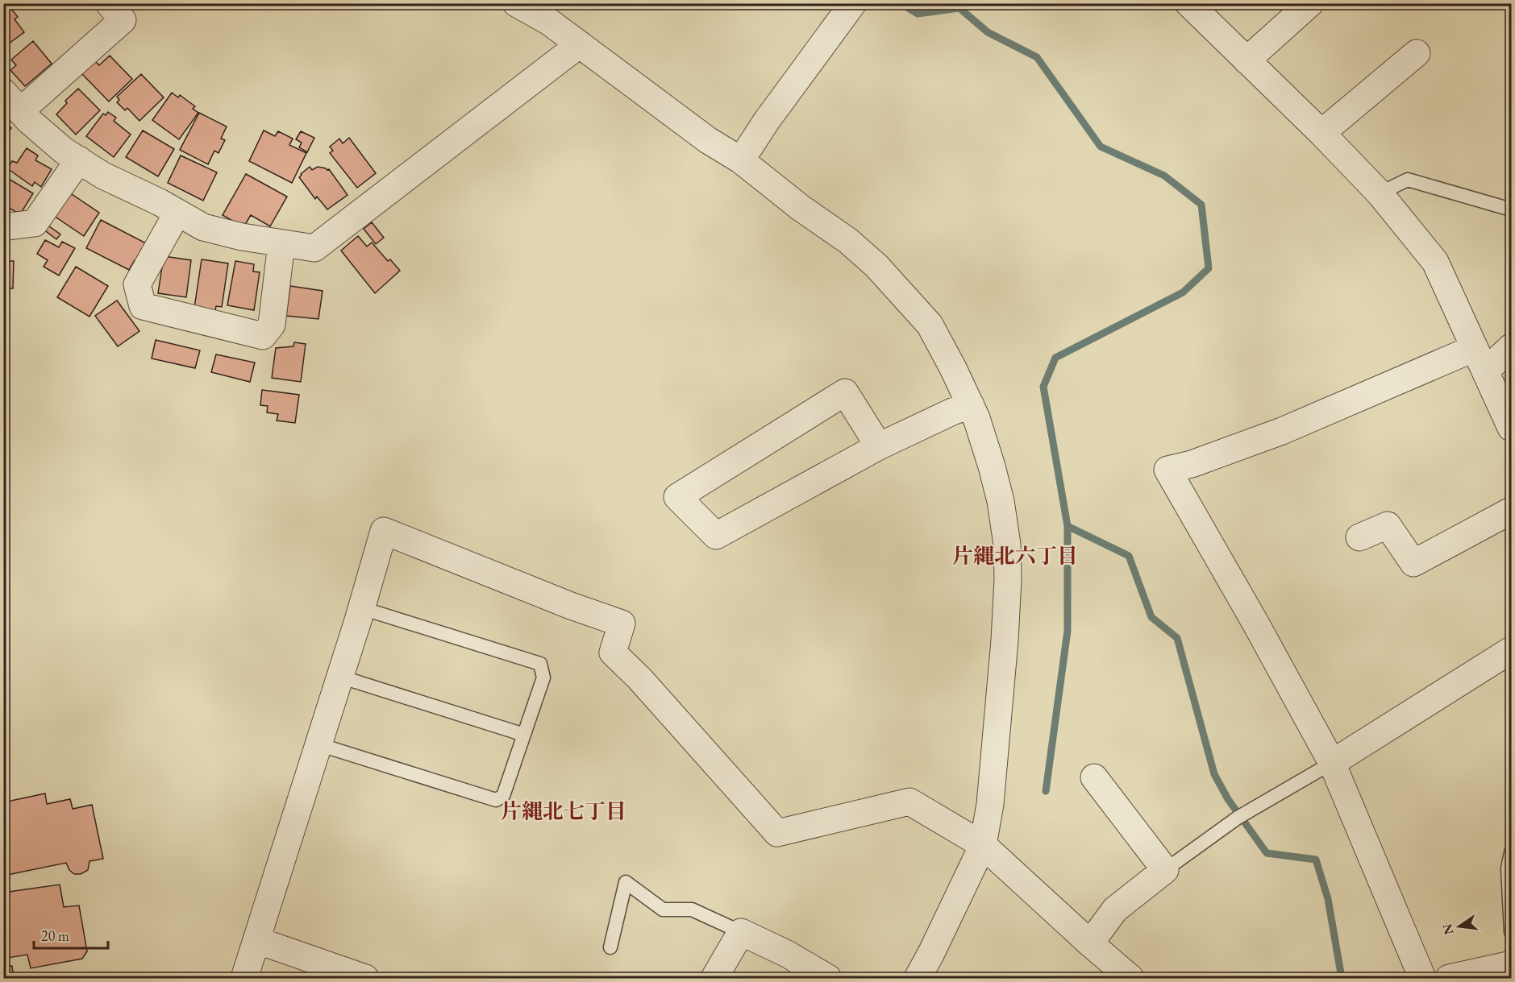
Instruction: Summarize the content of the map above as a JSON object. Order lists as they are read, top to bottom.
{
  "districts": ["片縄北六丁目", "片縄北七丁目"],
  "scale_bar": "20 m",
  "north": "left"
}
